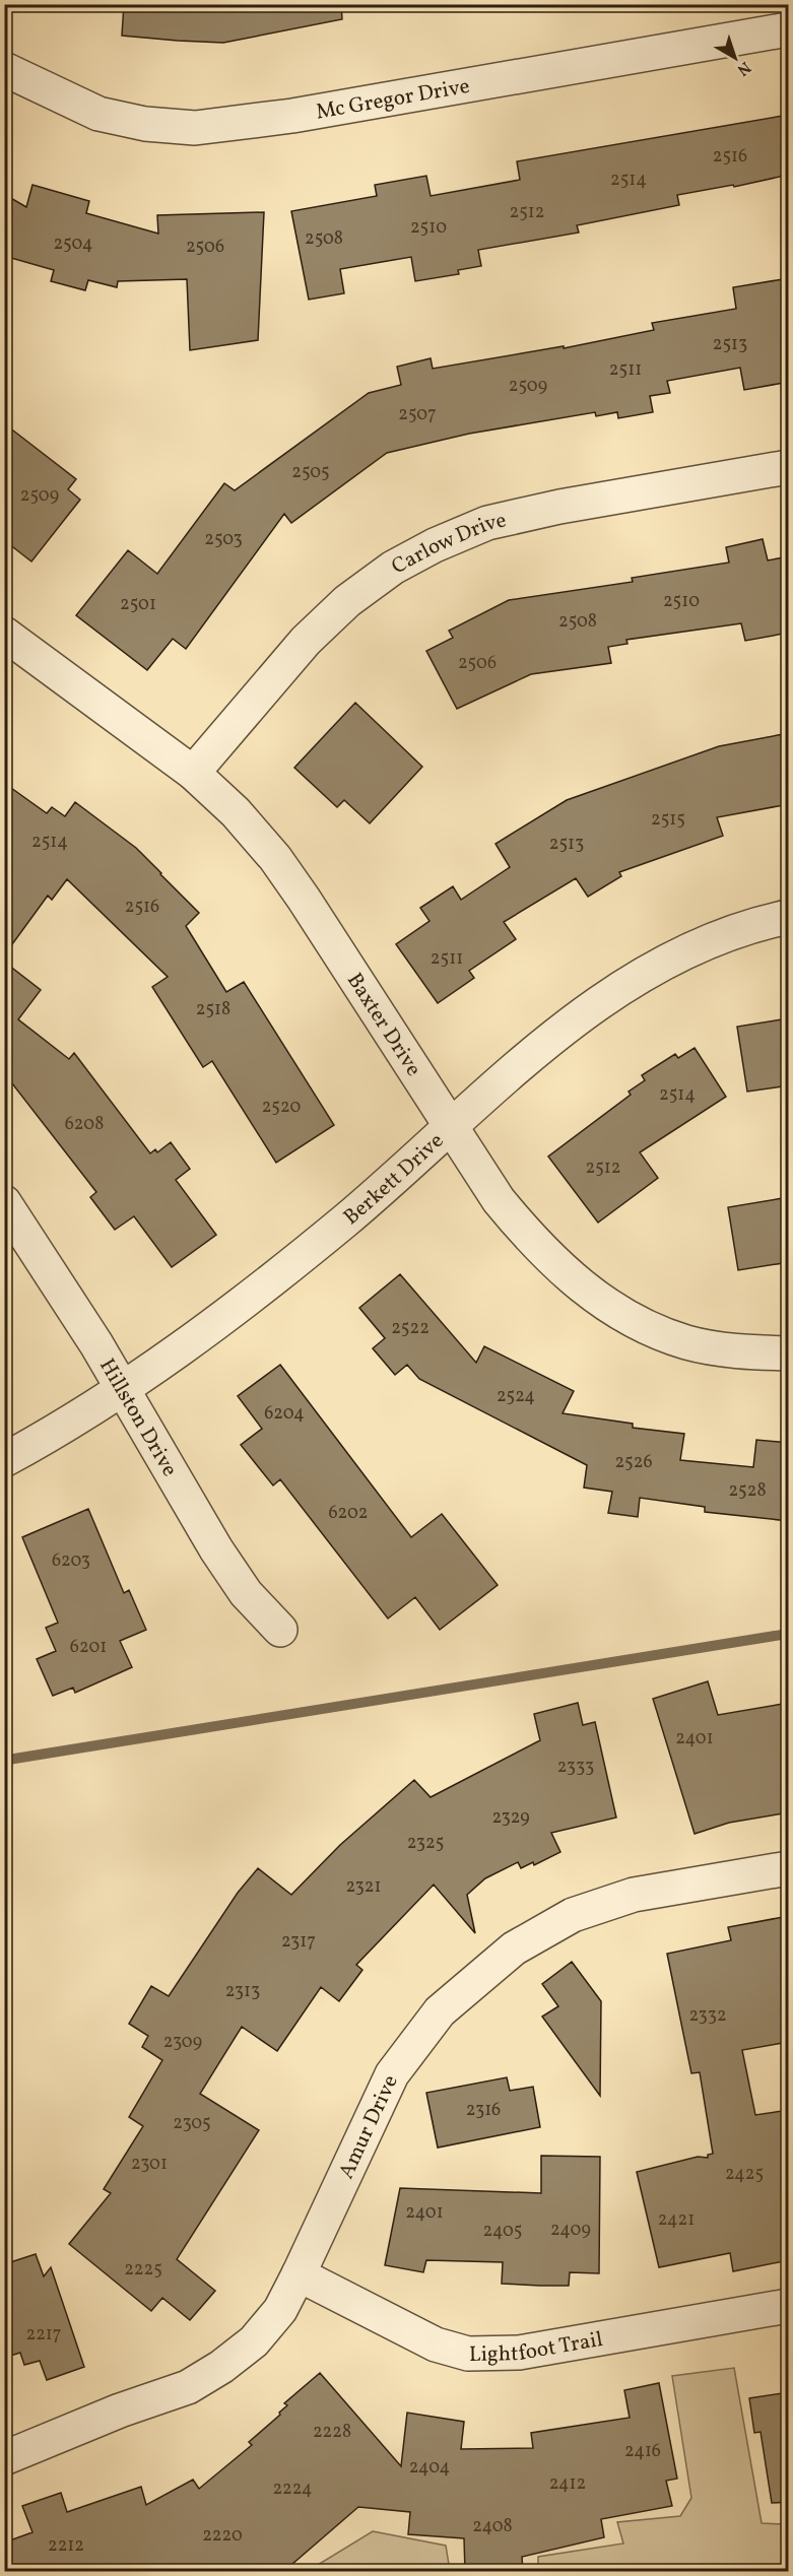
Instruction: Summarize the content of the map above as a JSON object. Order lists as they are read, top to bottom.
{
  "streets": {
    "street": [
      "Mc Gregor Drive",
      "Carlow Drive",
      "Baxter Drive",
      "Berkett Drive",
      "Hillston Drive",
      "Amur Drive",
      "Lightfoot Trail"
    ]
  },
  "crossings": [
    ["Carlow Drive", "Baxter Drive"],
    ["Baxter Drive", "Berkett Drive"],
    ["Berkett Drive", "Hillston Drive"],
    ["Amur Drive", "Lightfoot Trail"]
  ],
  "house_numbers": [
    "2516",
    "2514",
    "2512",
    "2510",
    "2508",
    "2504",
    "2506",
    "2513",
    "2511",
    "2509",
    "2507",
    "2505",
    "2509",
    "2503",
    "2510",
    "2501",
    "2508",
    "2506",
    "2515",
    "2514",
    "2513",
    "2516",
    "2511",
    "2518",
    "2514",
    "2520",
    "6208",
    "2512",
    "2522",
    "2524",
    "6204",
    "2526",
    "2528",
    "6202",
    "6203",
    "6201",
    "2401",
    "2333",
    "2329",
    "2325",
    "2321",
    "2317",
    "2313",
    "2332",
    "2309",
    "2316",
    "2305",
    "2301",
    "2425",
    "2401",
    "2421",
    "2409",
    "2405",
    "2225",
    "2217",
    "2228",
    "2416",
    "2404",
    "2412",
    "2224",
    "2408",
    "2220",
    "2212"
  ],
  "north": "bottom right"
}
